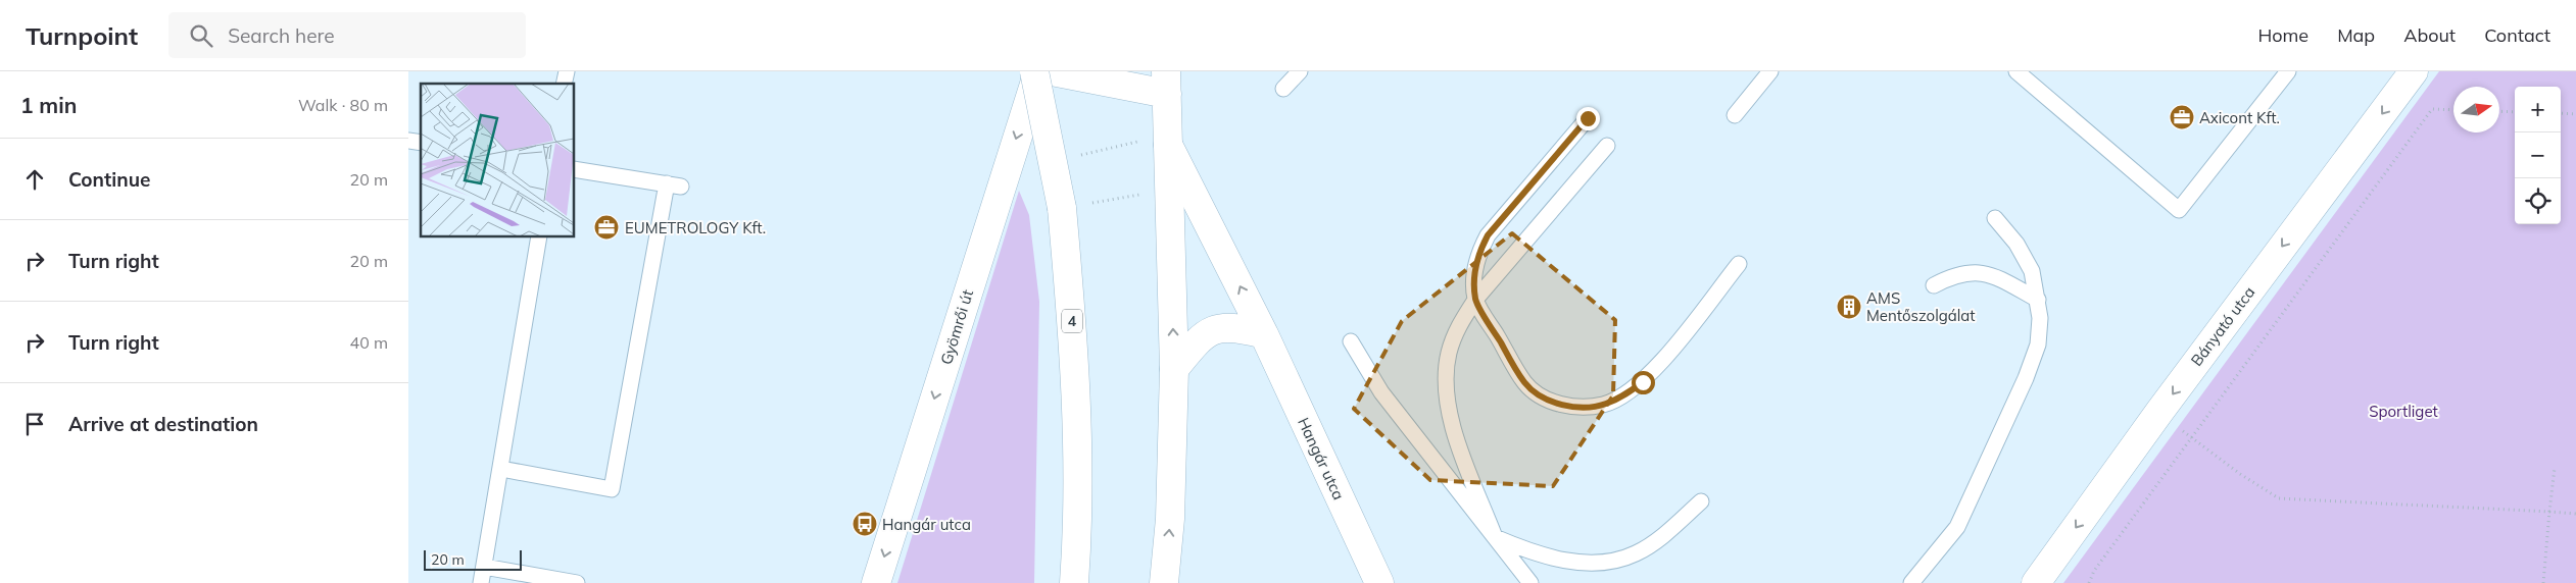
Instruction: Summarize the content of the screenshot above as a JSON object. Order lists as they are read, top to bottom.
{
  "streets": {
    "street": [
      "4",
      "Bányató utca",
      "Gyömrői út",
      "Hangár utca"
    ]
  },
  "crossings": [
    ["4", "Gyömrői út"]
  ],
  "one_way": ["Bányató utca"],
  "parks": ["Sportliget"],
  "places": {
    "office": ["Axicont Kft.", "EUMETROLOGY Kft."],
    "building": ["AMS Mentőszolgálat"],
    "bus stop": ["Hangár utca"]
  },
  "scale_bar": "20 m",
  "north": "right",
  "page": {
    "header": "Turnpoint",
    "search": "Search here",
    "nav": [
      "Home",
      "Map",
      "About",
      "Contact"
    ],
    "heading": ["1 min", "Walk · 80 m"],
    "map_buttons": ["+", "−"],
    "list": [
      ["Continue", "20 m"],
      ["Turn right", "20 m"],
      ["Turn right", "40 m"],
      "Arrive at destination"
    ],
    "scale": "20 m"
  }
}
